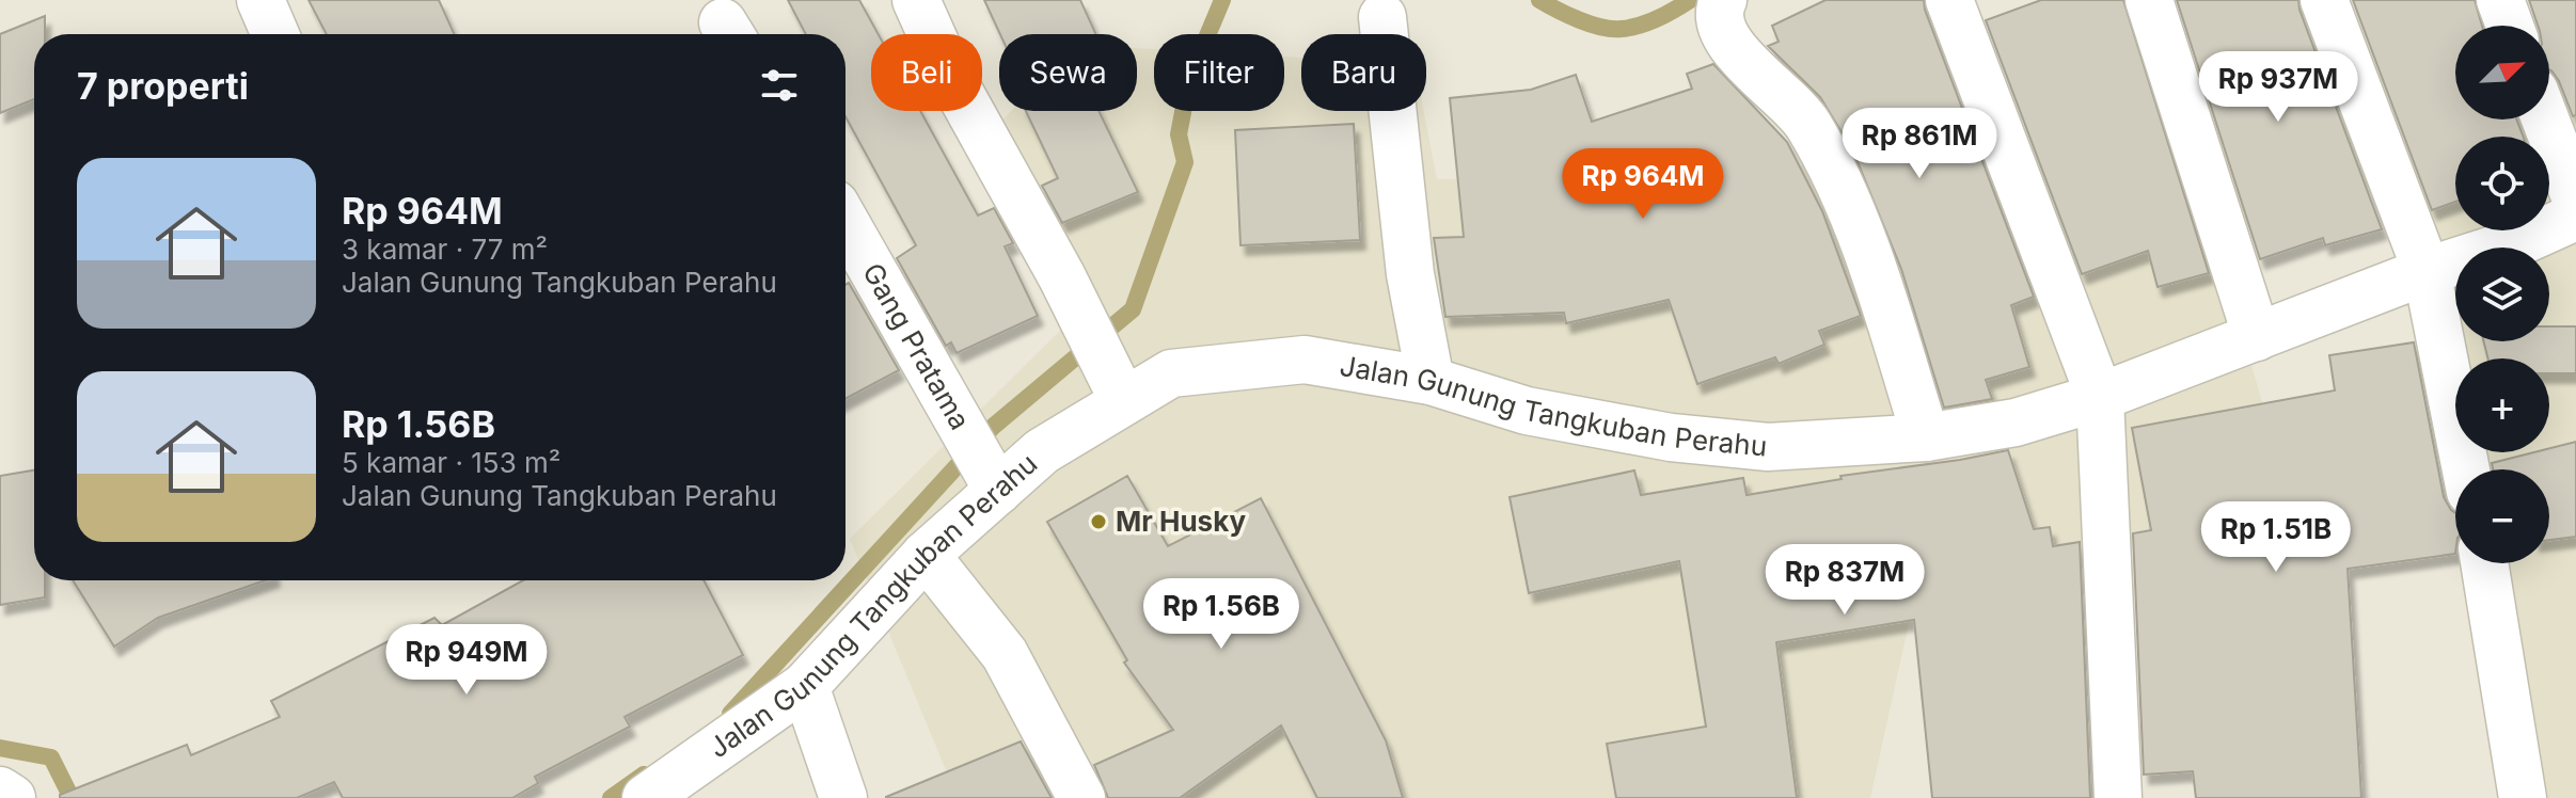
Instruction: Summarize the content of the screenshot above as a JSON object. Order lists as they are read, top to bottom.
{
  "streets": {
    "street": ["Gang Pratama", "Jalan Gunung Tangkuban Perahu"]
  },
  "crossings": [
    ["Gang Pratama", "Jalan Gunung Tangkuban Perahu"]
  ],
  "places": ["Mr Husky"],
  "north": "top right",
  "page": {
    "map_buttons": ["+", "−"],
    "chip": [
      "Beli",
      "Sewa",
      "Filter",
      "Baru"
    ],
    "heading": "7 properti",
    "price": [
      "Rp 937M",
      "Rp 861M",
      "Rp 964M",
      "Rp 1.51B",
      "Rp 837M",
      "Rp 1.56B",
      "Rp 949M"
    ],
    "list": [
      {
        "name": "Rp 964M",
        "note": "3 kamar · 77 m² · Jalan Gunung Tangkuban Perahu"
      },
      {
        "name": "Rp 1.56B",
        "note": "5 kamar · 153 m² · Jalan Gunung Tangkuban Perahu"
      }
    ]
  }
}
